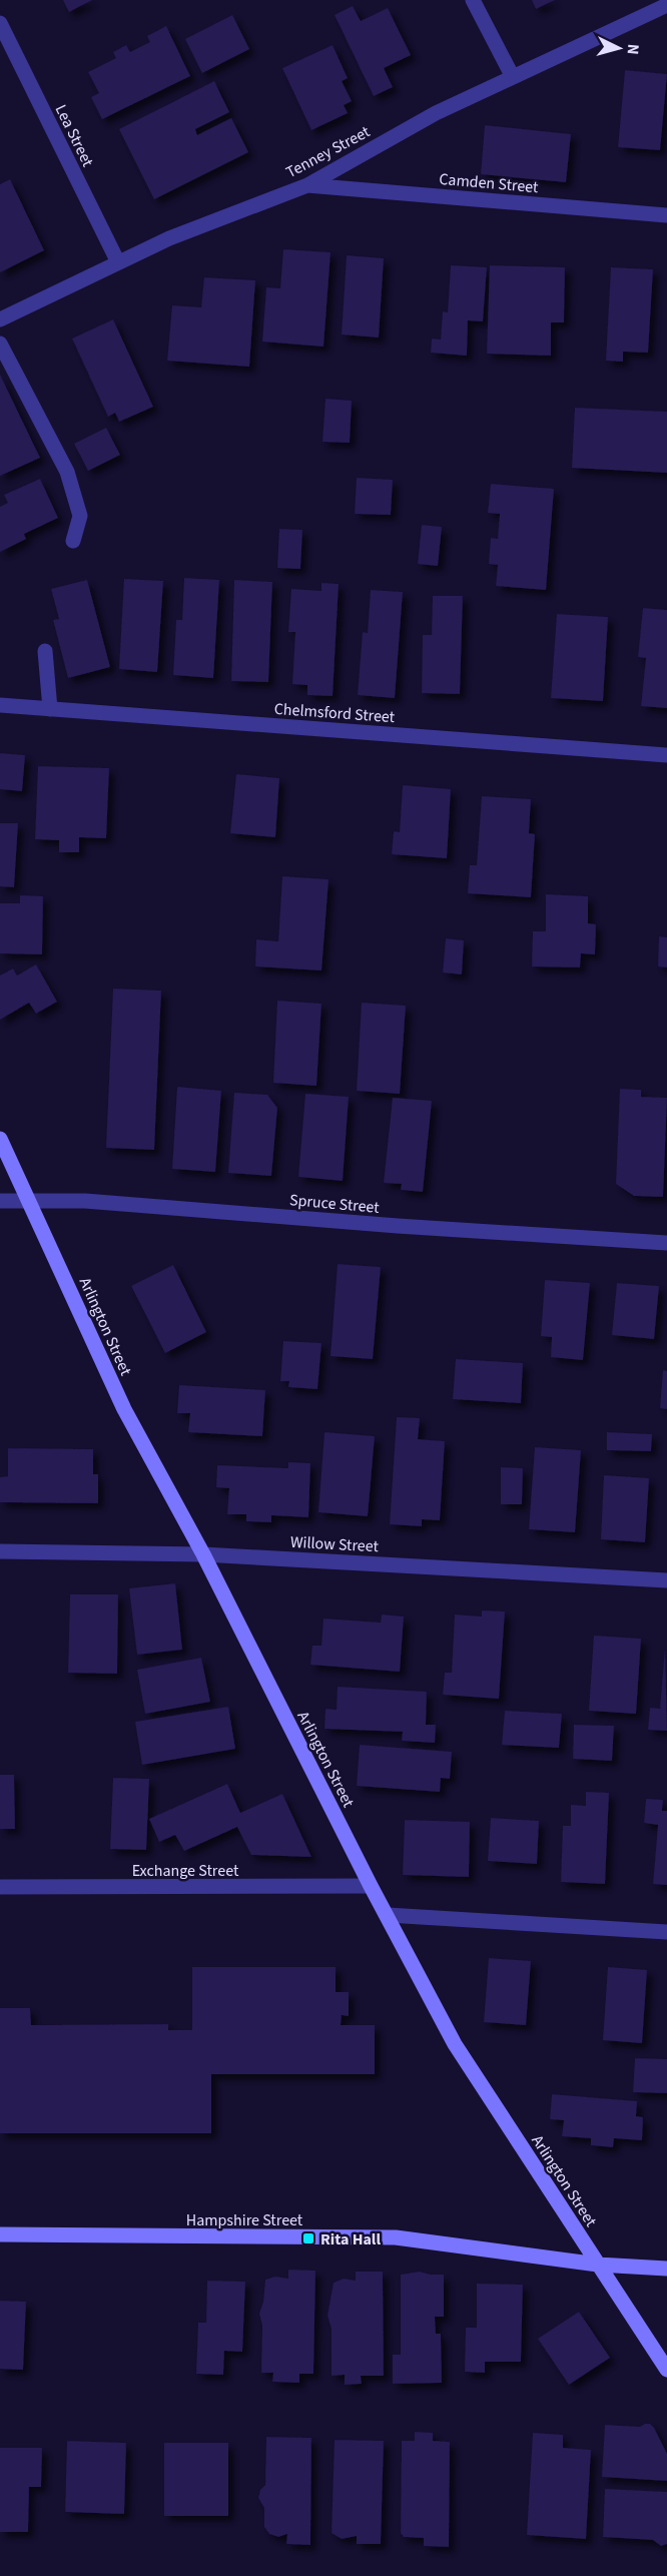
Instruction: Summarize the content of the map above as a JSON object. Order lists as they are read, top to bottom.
{
  "streets": {
    "street": [
      "Lea Street",
      "Tenney Street",
      "Camden Street",
      "Chelmsford Street",
      "Spruce Street",
      "Arlington Street",
      "Willow Street",
      "Exchange Street",
      "Hampshire Street"
    ]
  },
  "crossings": [
    ["Lea Street", "Tenney Street"],
    ["Tenney Street", "Camden Street"],
    ["Spruce Street", "Arlington Street"],
    ["Arlington Street", "Willow Street"],
    ["Arlington Street", "Exchange Street"],
    ["Arlington Street", "Hampshire Street"]
  ],
  "places": {
    "transit": ["Rita Hall"]
  },
  "north": "right"
}
